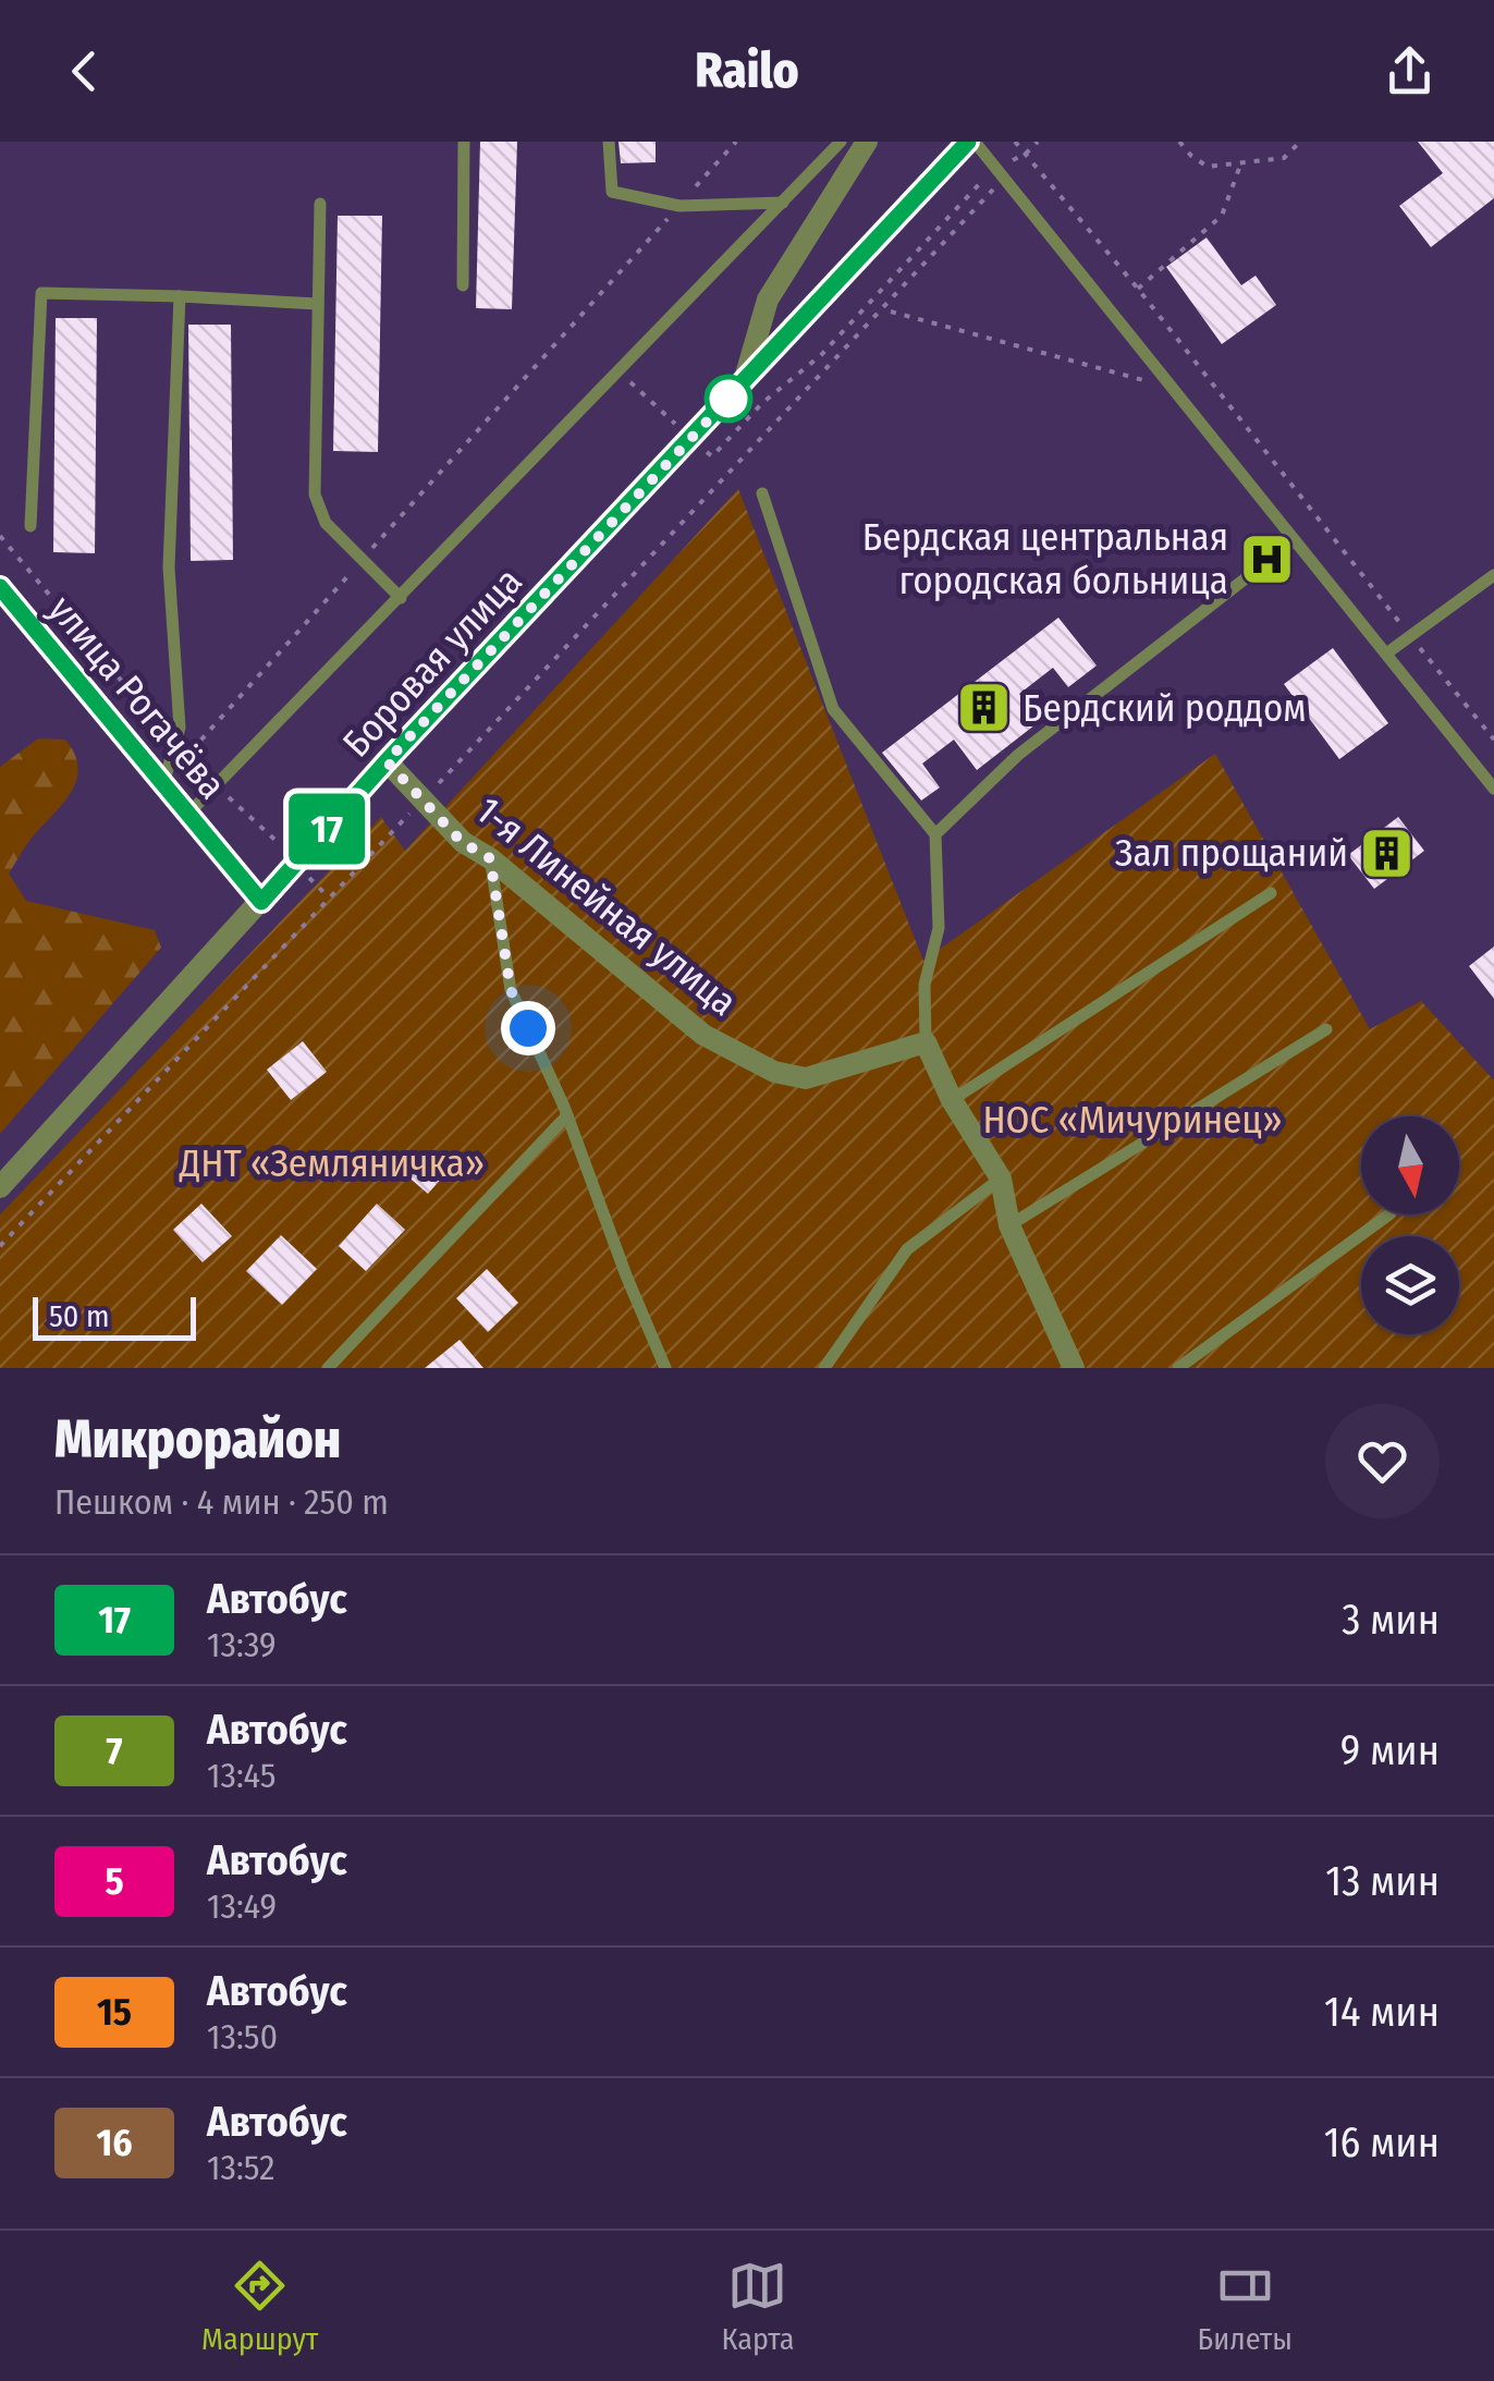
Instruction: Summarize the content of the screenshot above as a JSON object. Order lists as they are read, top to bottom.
{
  "streets": {
    "street": ["Боровая улица", "улица Рогачёва", "1-я Линейная улица"]
  },
  "crossings": [
    ["Боровая улица", "улица Рогачёва"],
    ["Боровая улица", "1-я Линейная улица"]
  ],
  "parks": ["НОС «Мичуринец»", "ДНТ «Земляничка»"],
  "places": {
    "hospital": ["Бердская центральная городская больница"],
    "building": ["Бердский роддом", "Зал прощаний"]
  },
  "lines": ["bus line 17"],
  "scale_bar": "50 m",
  "north": "bottom",
  "page": {
    "header": "Railo",
    "on_map": "17",
    "scale": "50 m",
    "heading": ["Микрорайон", "Пешком · 4 мин · 250 m"],
    "list": [
      {
        "mark": "17",
        "name": "Автобус",
        "note": "13:39",
        "value": "3 мин"
      },
      {
        "mark": "7",
        "name": "Автобус",
        "note": "13:45",
        "value": "9 мин"
      },
      {
        "mark": "5",
        "name": "Автобус",
        "note": "13:49",
        "value": "13 мин"
      },
      {
        "mark": "15",
        "name": "Автобус",
        "note": "13:50",
        "value": "14 мин"
      },
      {
        "mark": "16",
        "name": "Автобус",
        "note": "13:52",
        "value": "16 мин"
      }
    ],
    "tabs": ["Маршрут", "Карта", "Билеты"]
  }
}
